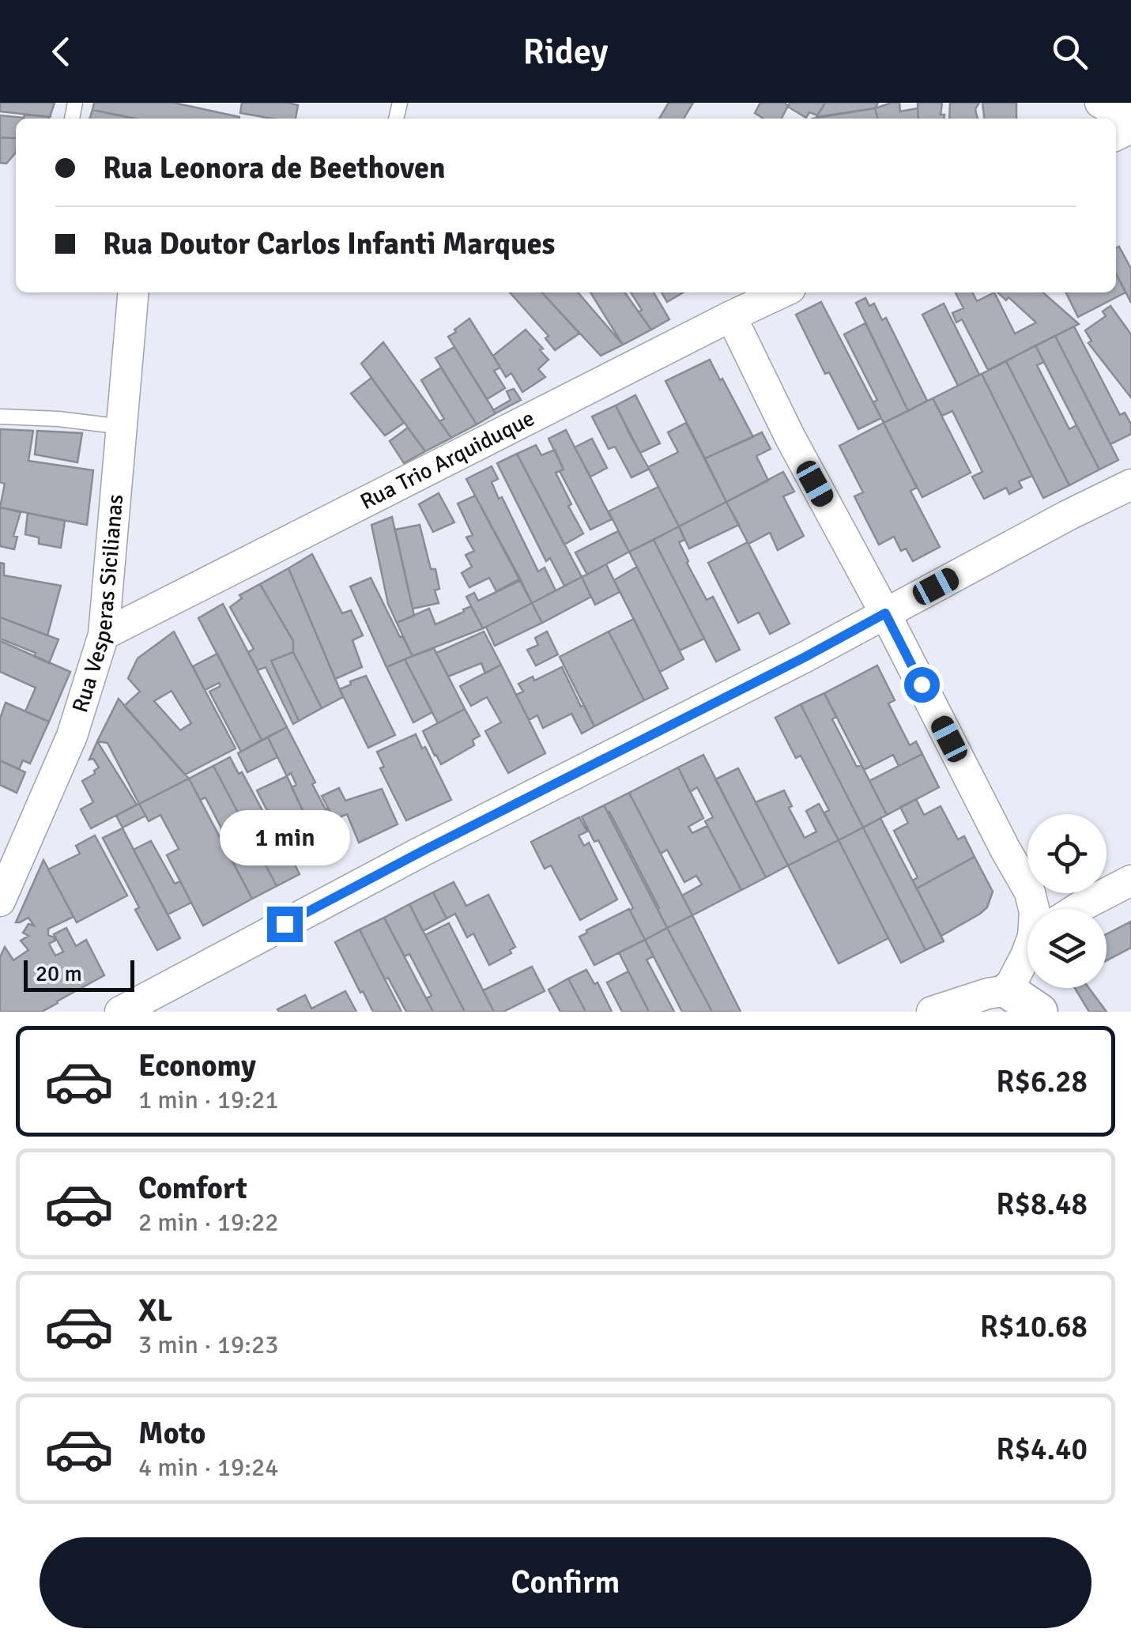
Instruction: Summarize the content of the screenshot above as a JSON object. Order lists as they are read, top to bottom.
{
  "streets": {
    "street": ["Rua Trio Arquiduque", "Rua Vesperas Sicilianas"]
  },
  "crossings": [
    ["Rua Trio Arquiduque", "Rua Vesperas Sicilianas"]
  ],
  "scale_bar": "20 m",
  "page": {
    "header": "Ridey",
    "banner": ["Rua Leonora de Beethoven", "Rua Doutor Carlos Infanti Marques"],
    "bubble": "1 min",
    "scale": "20 m",
    "list": [
      {
        "name": "Economy",
        "note": "1 min · 19:21",
        "value": "R$6.28"
      },
      {
        "name": "Comfort",
        "note": "2 min · 19:22",
        "value": "R$8.48"
      },
      {
        "name": "XL",
        "note": "3 min · 19:23",
        "value": "R$10.68"
      },
      {
        "name": "Moto",
        "note": "4 min · 19:24",
        "value": "R$4.40"
      }
    ],
    "buttons": "Confirm"
  }
}
